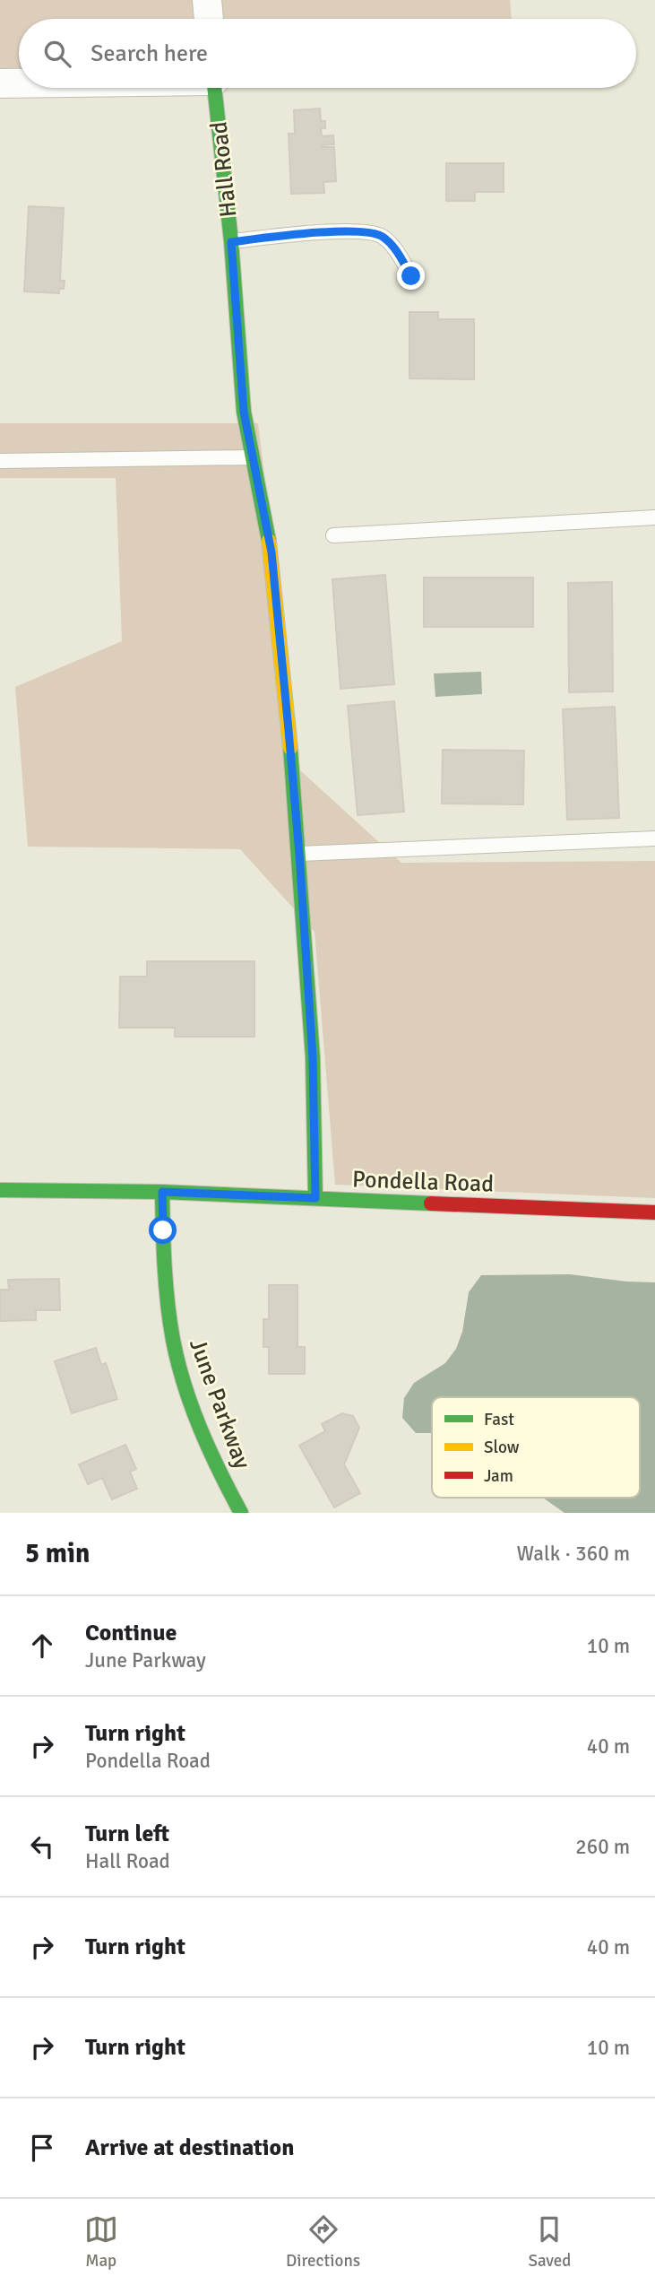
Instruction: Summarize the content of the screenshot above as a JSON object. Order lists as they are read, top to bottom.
{
  "streets": {
    "street": ["Hall Road", "Pondella Road", "June Parkway"]
  },
  "crossings": [
    ["Hall Road", "Pondella Road"],
    ["Pondella Road", "June Parkway"]
  ],
  "legend": ["Fast", "Slow", "Jam"],
  "page": {
    "search": "Search here",
    "heading": ["5 min", "Walk · 360 m"],
    "list": [
      ["Continue", "June Parkway", "10 m"],
      ["Turn right", "Pondella Road", "40 m"],
      ["Turn left", "Hall Road", "260 m"],
      ["Turn right", "40 m"],
      ["Turn right", "10 m"],
      "Arrive at destination"
    ],
    "nav": ["Map", "Directions", "Saved"]
  }
}
